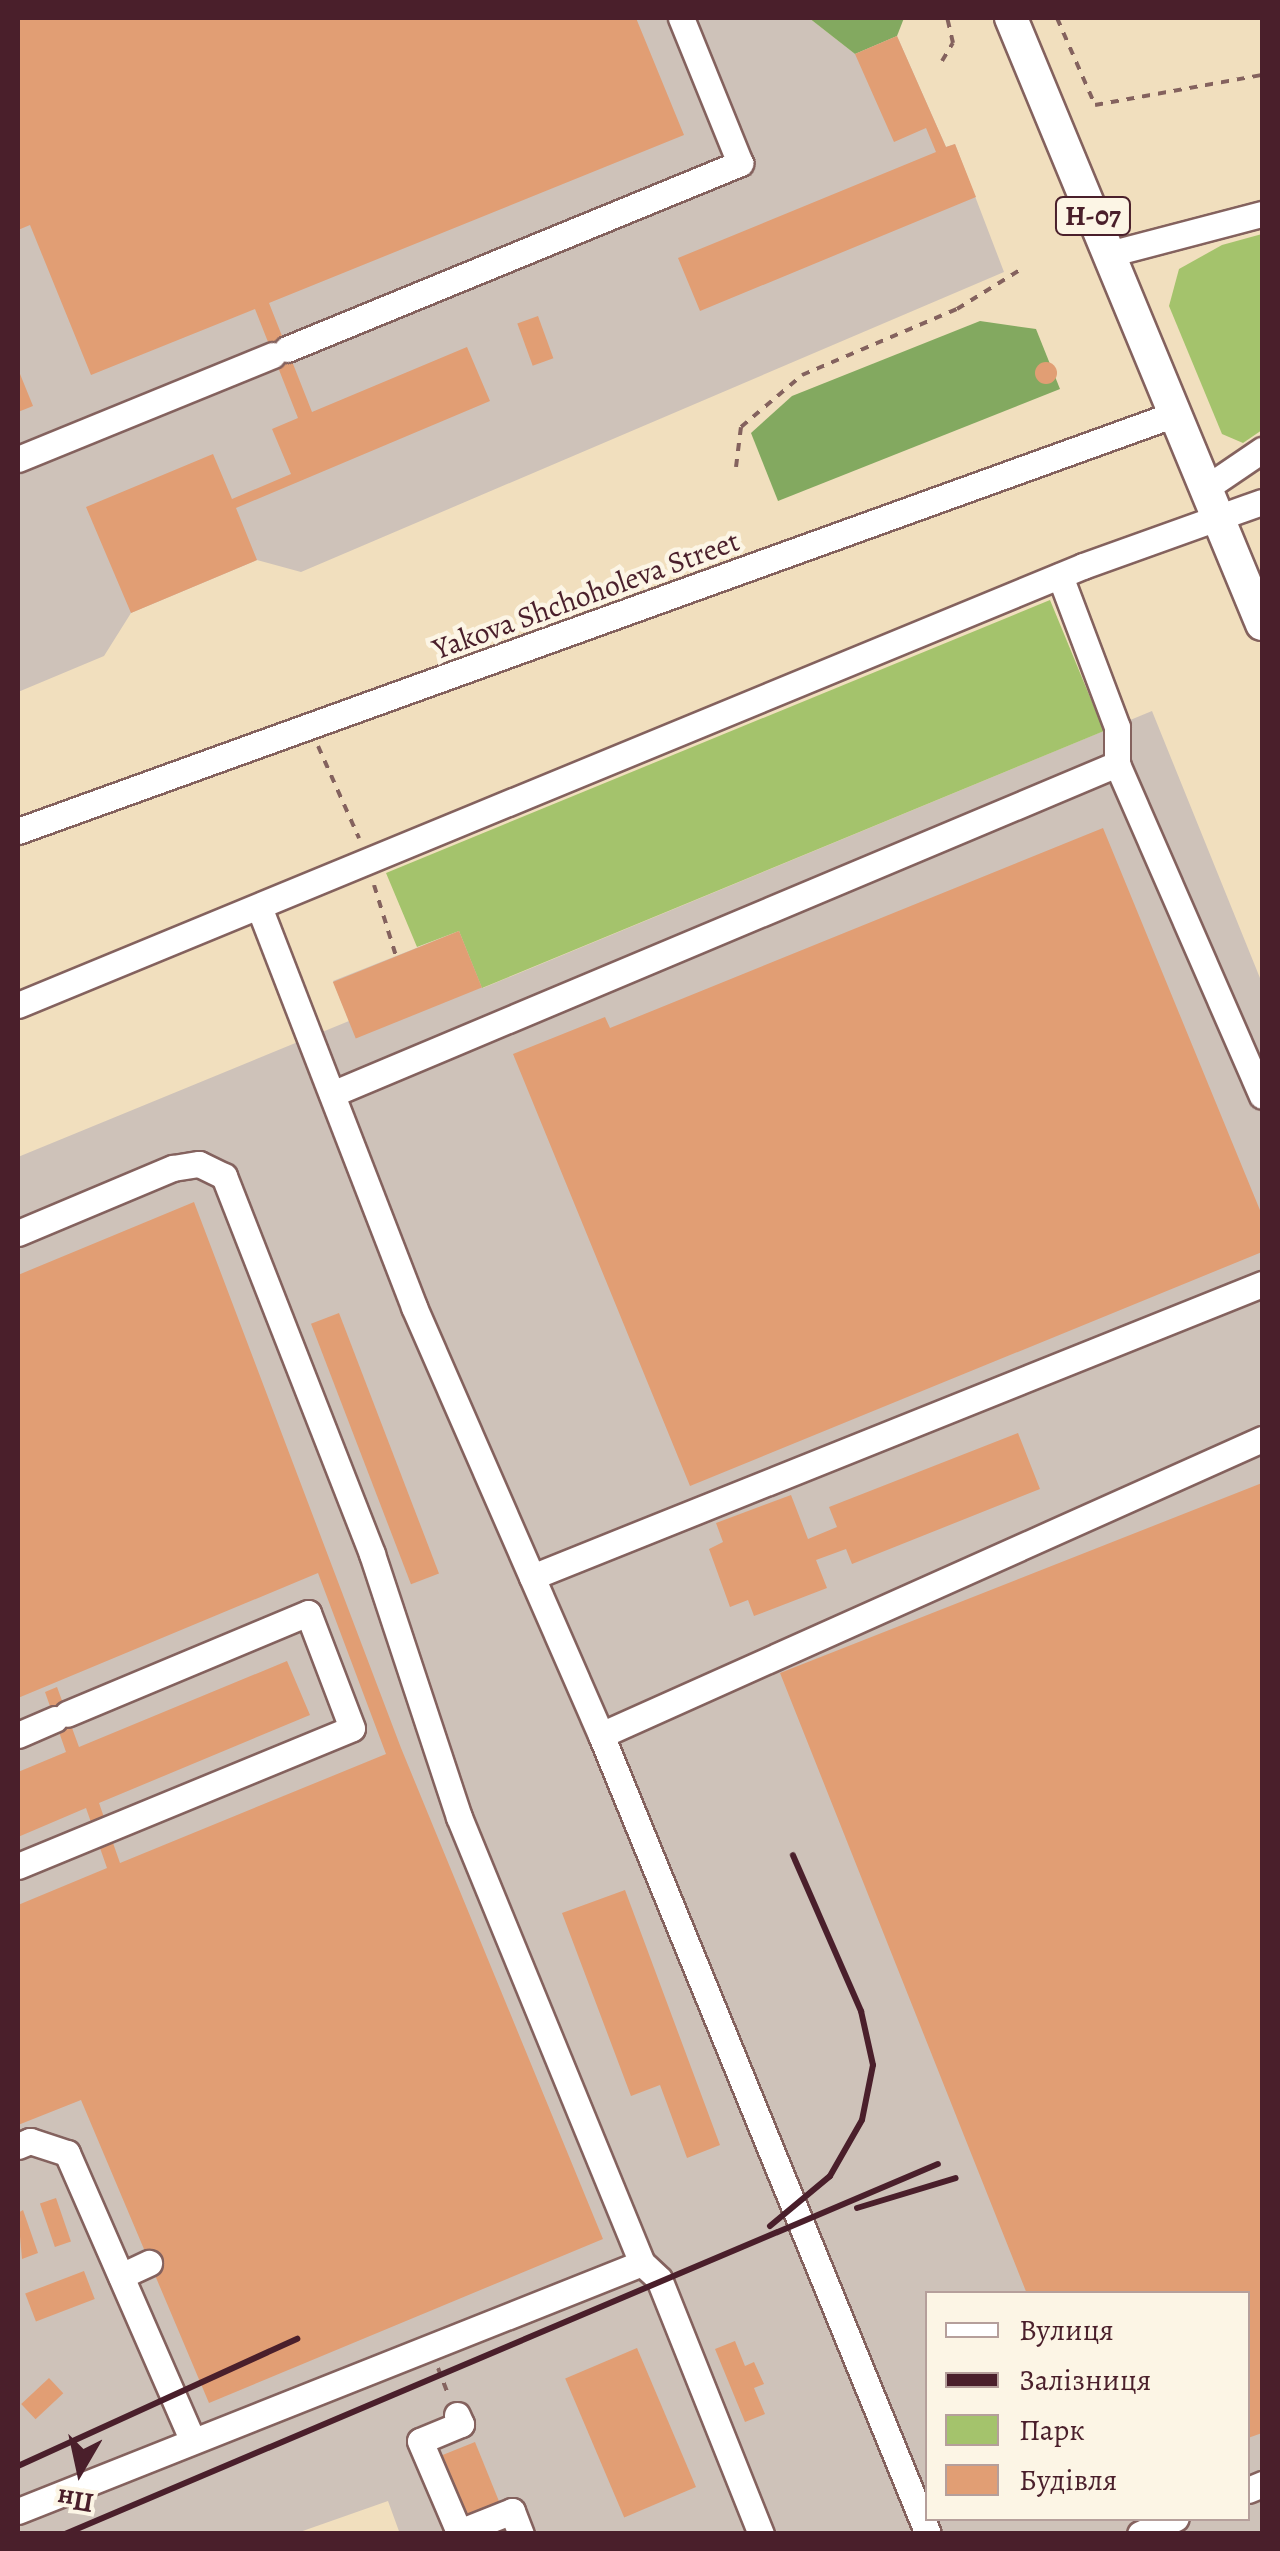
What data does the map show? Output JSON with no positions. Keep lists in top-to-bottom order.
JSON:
{
  "streets": {
    "main road": ["Н-07"],
    "street": ["Yakova Shchoholeva Street"]
  },
  "crossings": [
    ["Н-07", "Yakova Shchoholeva Street"]
  ],
  "legend": [
    "Вулиця",
    "Залізниця",
    "Парк",
    "Будівля"
  ],
  "north": "bottom"
}
